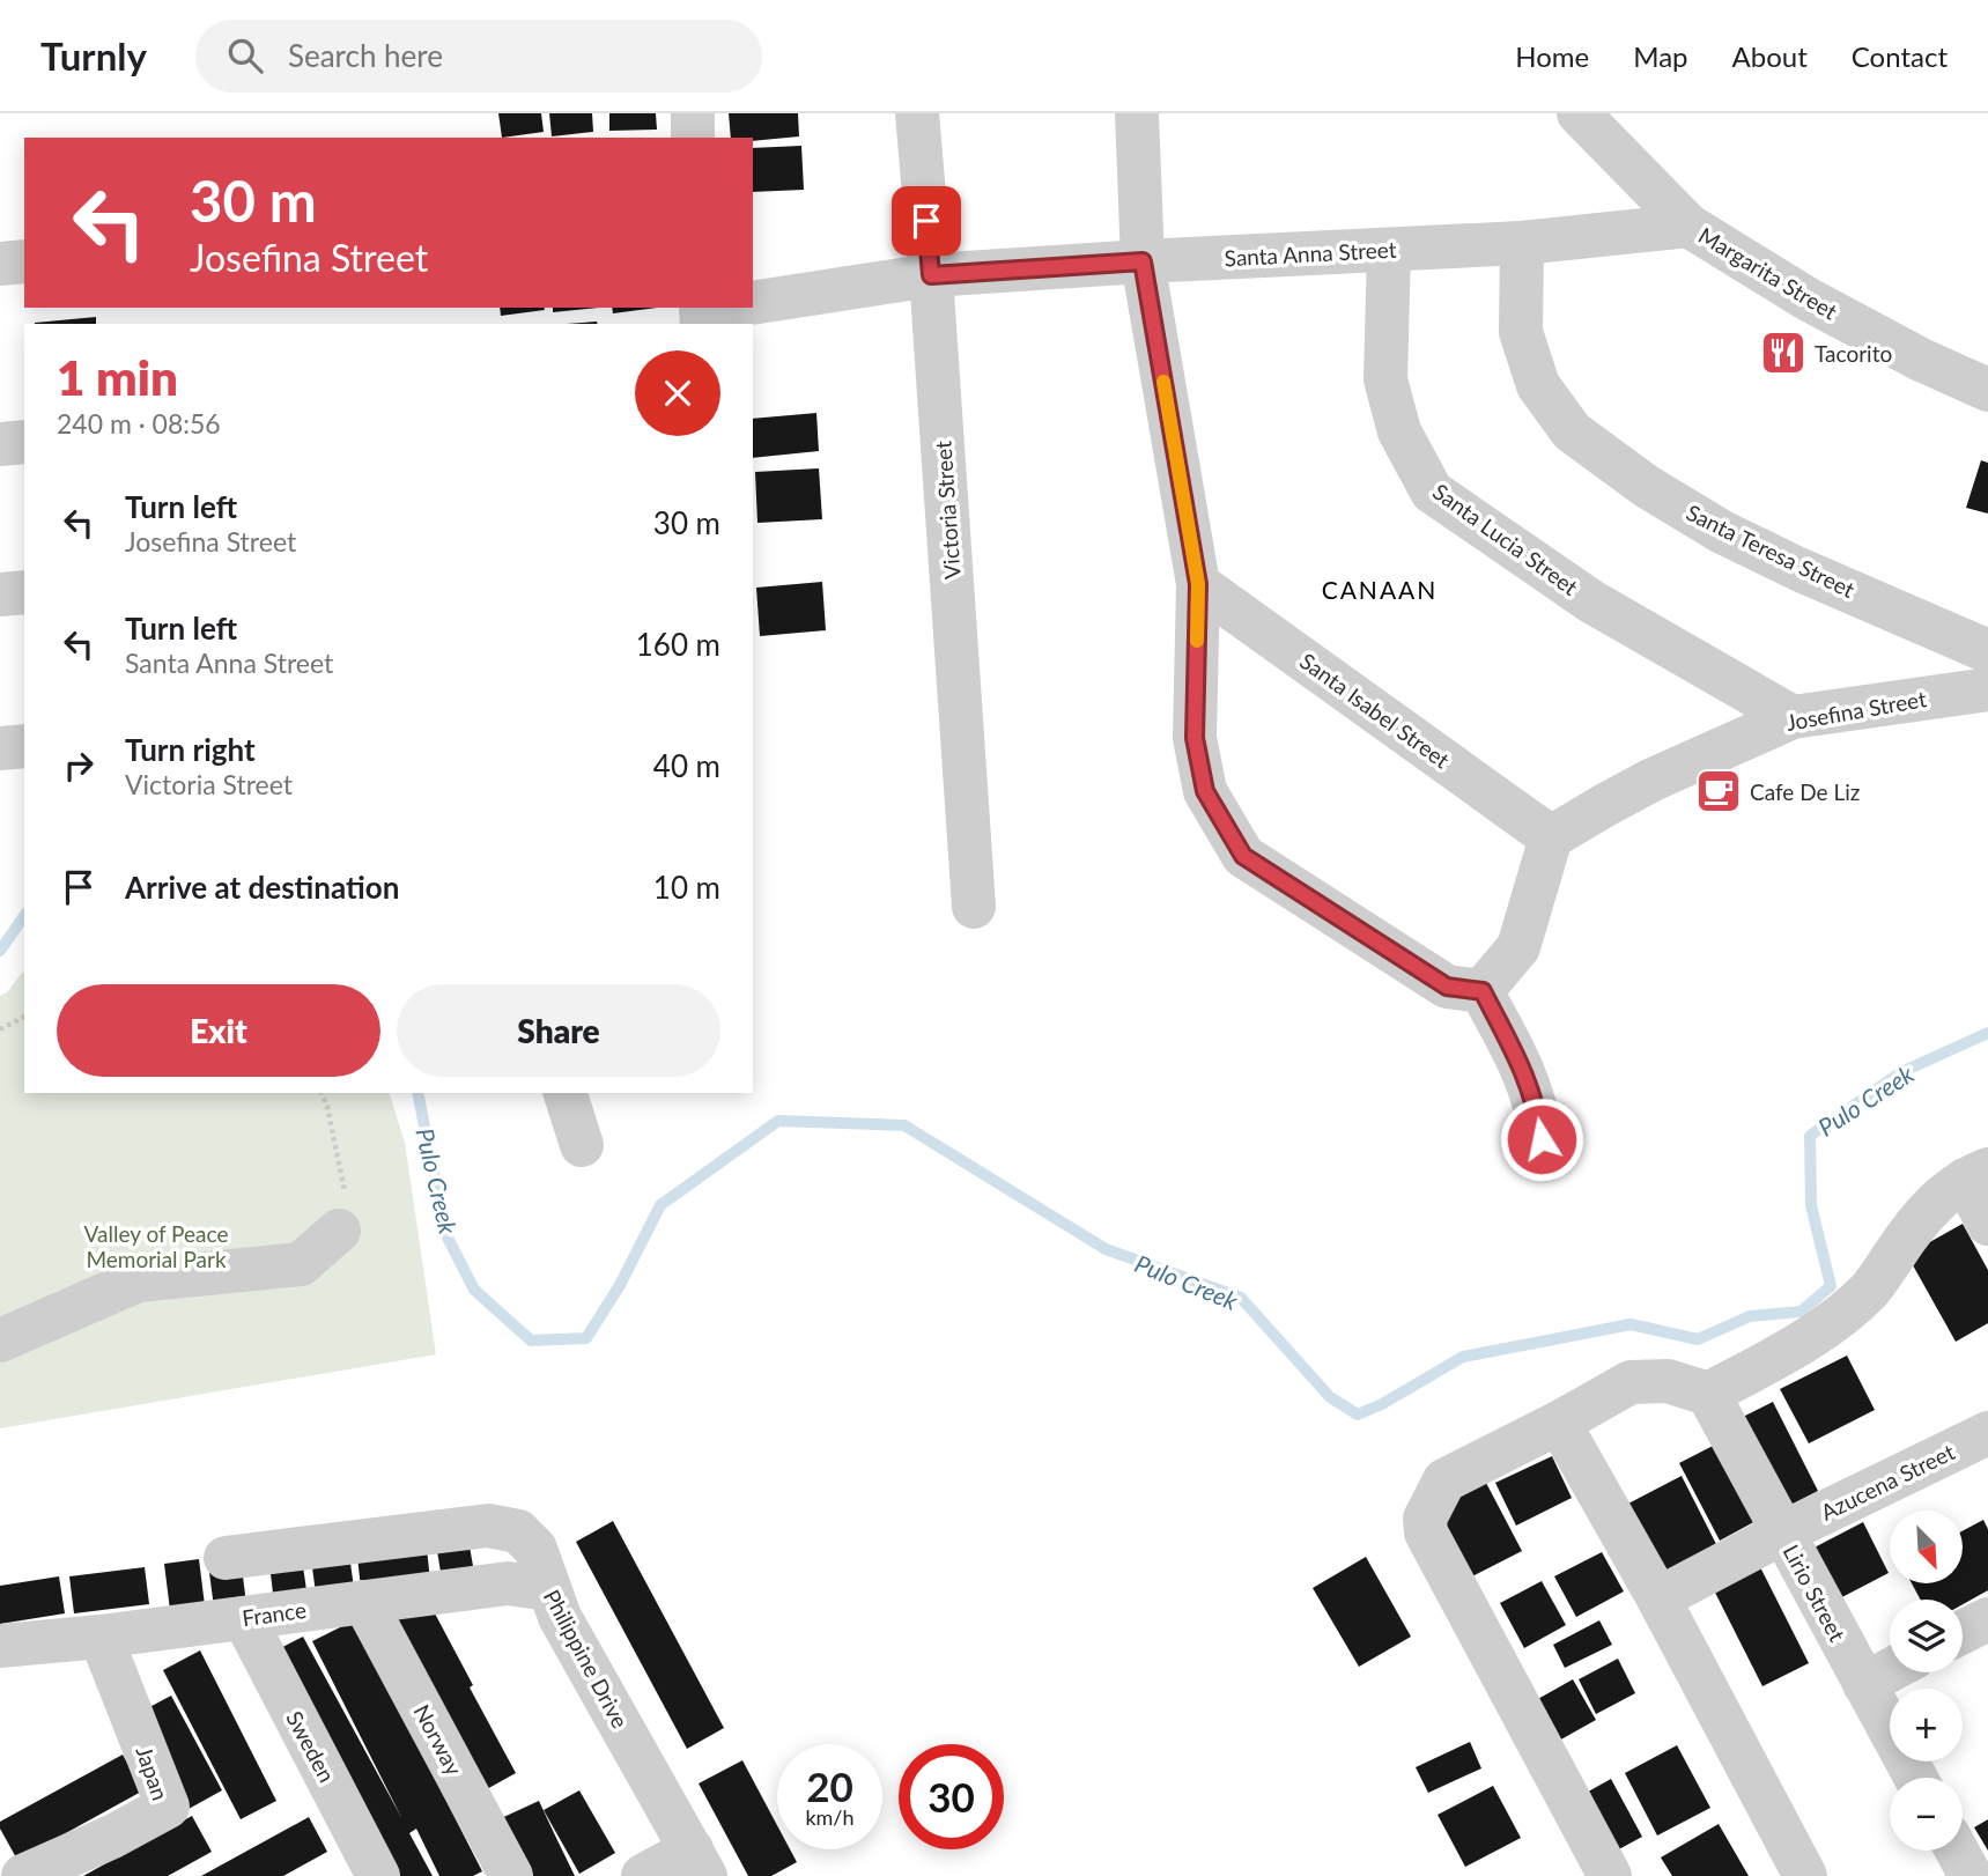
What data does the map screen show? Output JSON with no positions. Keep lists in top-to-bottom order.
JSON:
{
  "streets": {
    "street": [
      "Santa Anna Street",
      "Margarita Street",
      "Victoria Street",
      "Santa Lucia Street",
      "Santa Teresa Street",
      "Santa Isabel Street",
      "Josefina Street",
      "Azucena Street",
      "Lirio Street",
      "France",
      "Philippine Drive",
      "Norway",
      "Sweden",
      "Japan"
    ]
  },
  "crossings": [
    ["Santa Anna Street", "Margarita Street"],
    ["Santa Anna Street", "Victoria Street"],
    ["Santa Anna Street", "Santa Lucia Street"],
    ["Santa Anna Street", "Santa Teresa Street"],
    ["Santa Lucia Street", "Josefina Street"],
    ["Santa Isabel Street", "Josefina Street"],
    ["Azucena Street", "Lirio Street"],
    ["France", "Philippine Drive"],
    ["France", "Norway"],
    ["France", "Sweden"],
    ["France", "Japan"]
  ],
  "districts": ["CANAAN"],
  "water": ["Pulo Creek"],
  "parks": ["Valley of Peace Memorial Park"],
  "places": {
    "restaurant": ["Tacorito"],
    "cafe": ["Cafe De Liz"]
  },
  "north": "bottom right",
  "page": {
    "header": "Turnly",
    "search": "Search here",
    "nav": [
      "Home",
      "Map",
      "About",
      "Contact"
    ],
    "turn": ["30 m", "Josefina Street"],
    "heading": ["1 min", "240 m · 08:56"],
    "list": [
      {
        "name": "Turn left",
        "note": "Josefina Street",
        "value": "30 m"
      },
      {
        "name": "Turn left",
        "note": "Santa Anna Street",
        "value": "160 m"
      },
      {
        "name": "Turn right",
        "note": "Victoria Street",
        "value": "40 m"
      },
      {
        "name": "Arrive at destination",
        "value": "10 m"
      }
    ],
    "buttons": ["Exit", "Share"],
    "map_buttons": ["+", "−"],
    "speed": "20 km/h",
    "limit": "30"
  }
}
